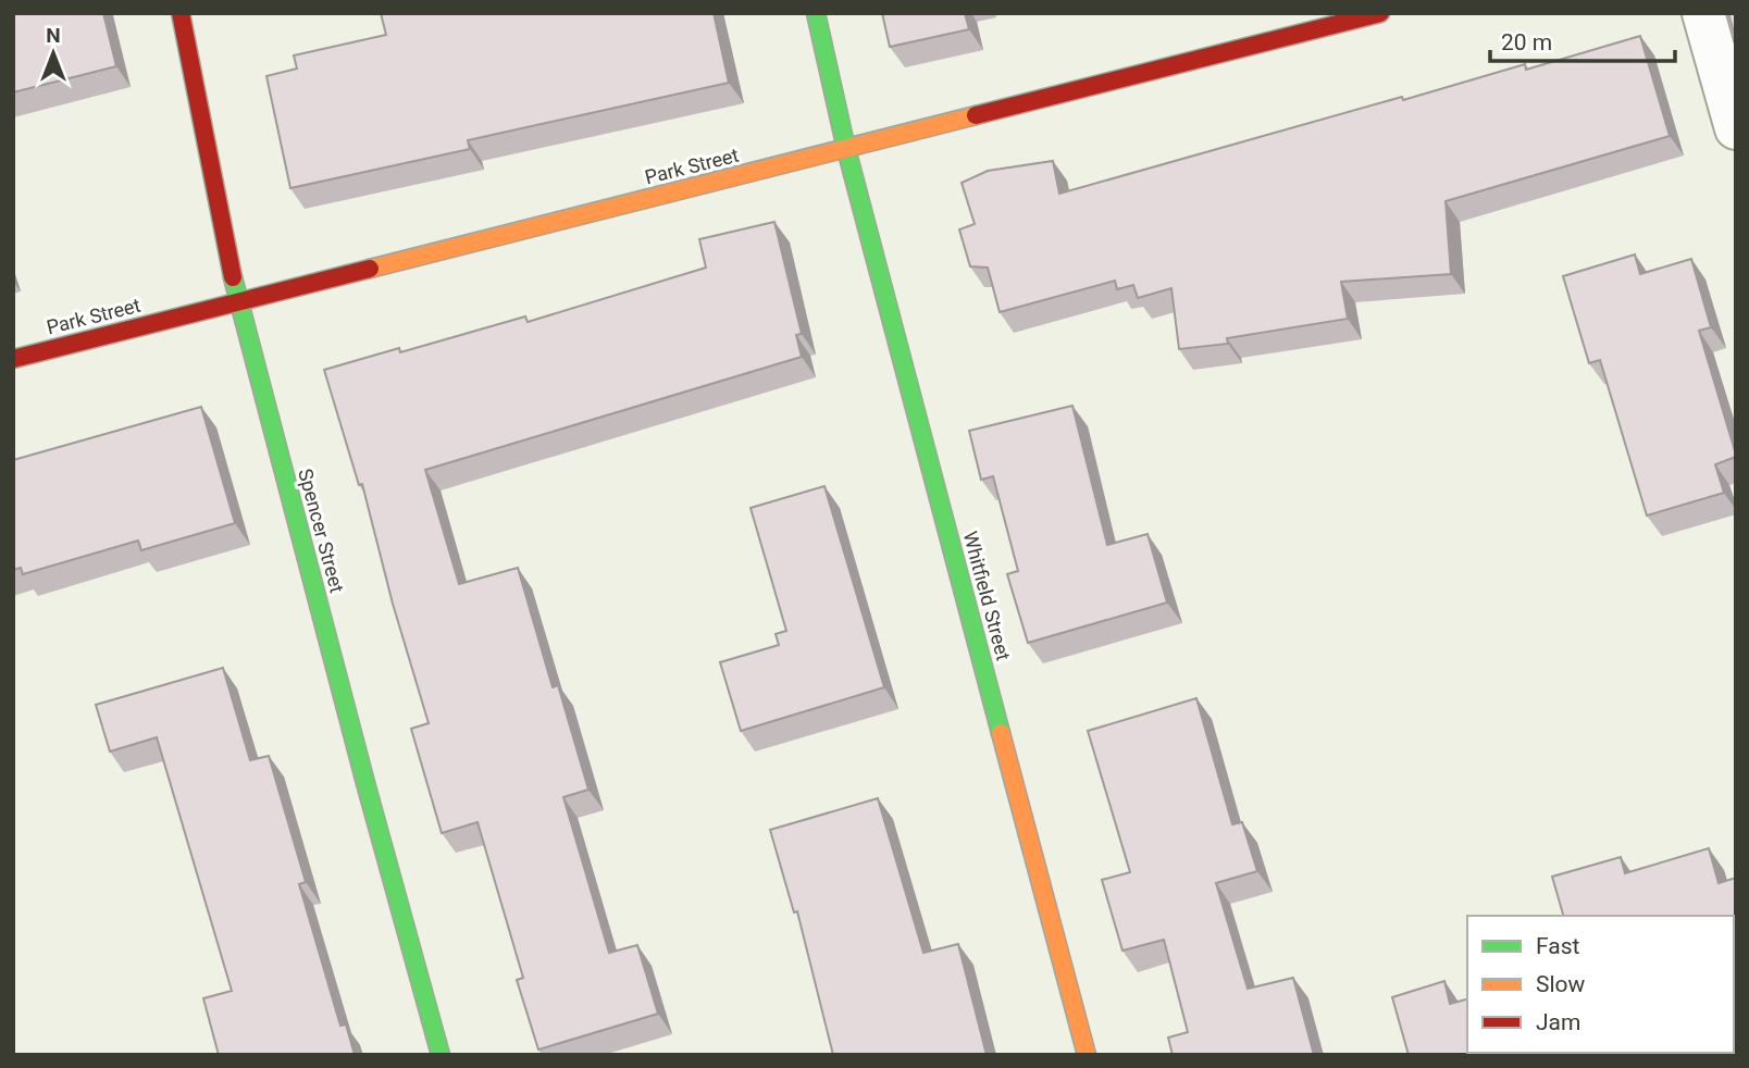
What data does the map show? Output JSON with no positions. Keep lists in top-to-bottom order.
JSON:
{
  "streets": {
    "street": ["Park Street", "Spencer Street", "Whitfield Street"]
  },
  "crossings": [
    ["Park Street", "Spencer Street"],
    ["Park Street", "Whitfield Street"]
  ],
  "legend": ["Fast", "Slow", "Jam"],
  "scale_bar": "20 m",
  "north": "top"
}
